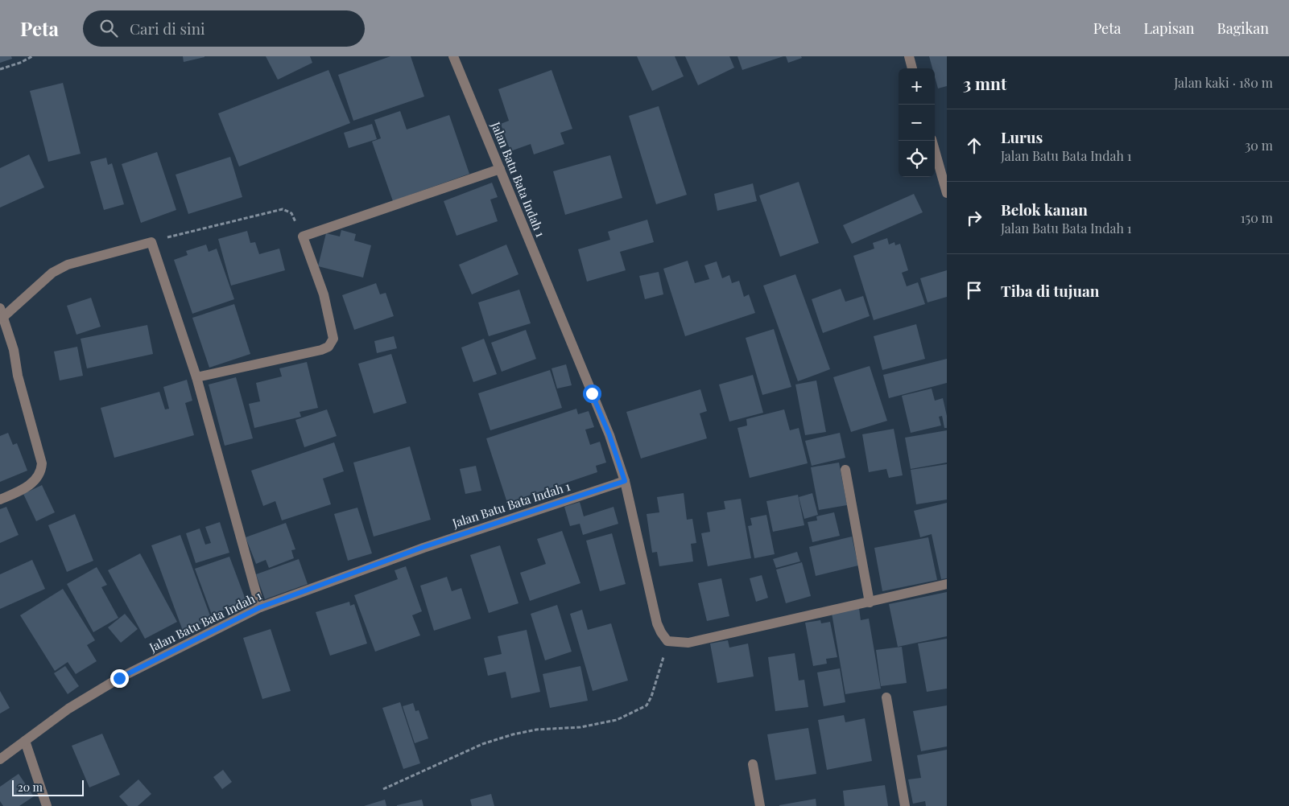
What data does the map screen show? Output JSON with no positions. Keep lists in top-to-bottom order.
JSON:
{
  "streets": {
    "street": ["Jalan Batu Bata Indah 1"]
  },
  "scale_bar": "20 m",
  "page": {
    "header": "Peta",
    "search": "Cari di sini",
    "nav": ["Peta", "Lapisan", "Bagikan"],
    "heading": ["3 mnt", "Jalan kaki · 180 m"],
    "map_buttons": ["+", "−"],
    "list": [
      ["Lurus", "Jalan Batu Bata Indah 1", "30 m"],
      ["Belok kanan", "Jalan Batu Bata Indah 1", "150 m"],
      "Tiba di tujuan"
    ],
    "scale": "20 m"
  }
}
